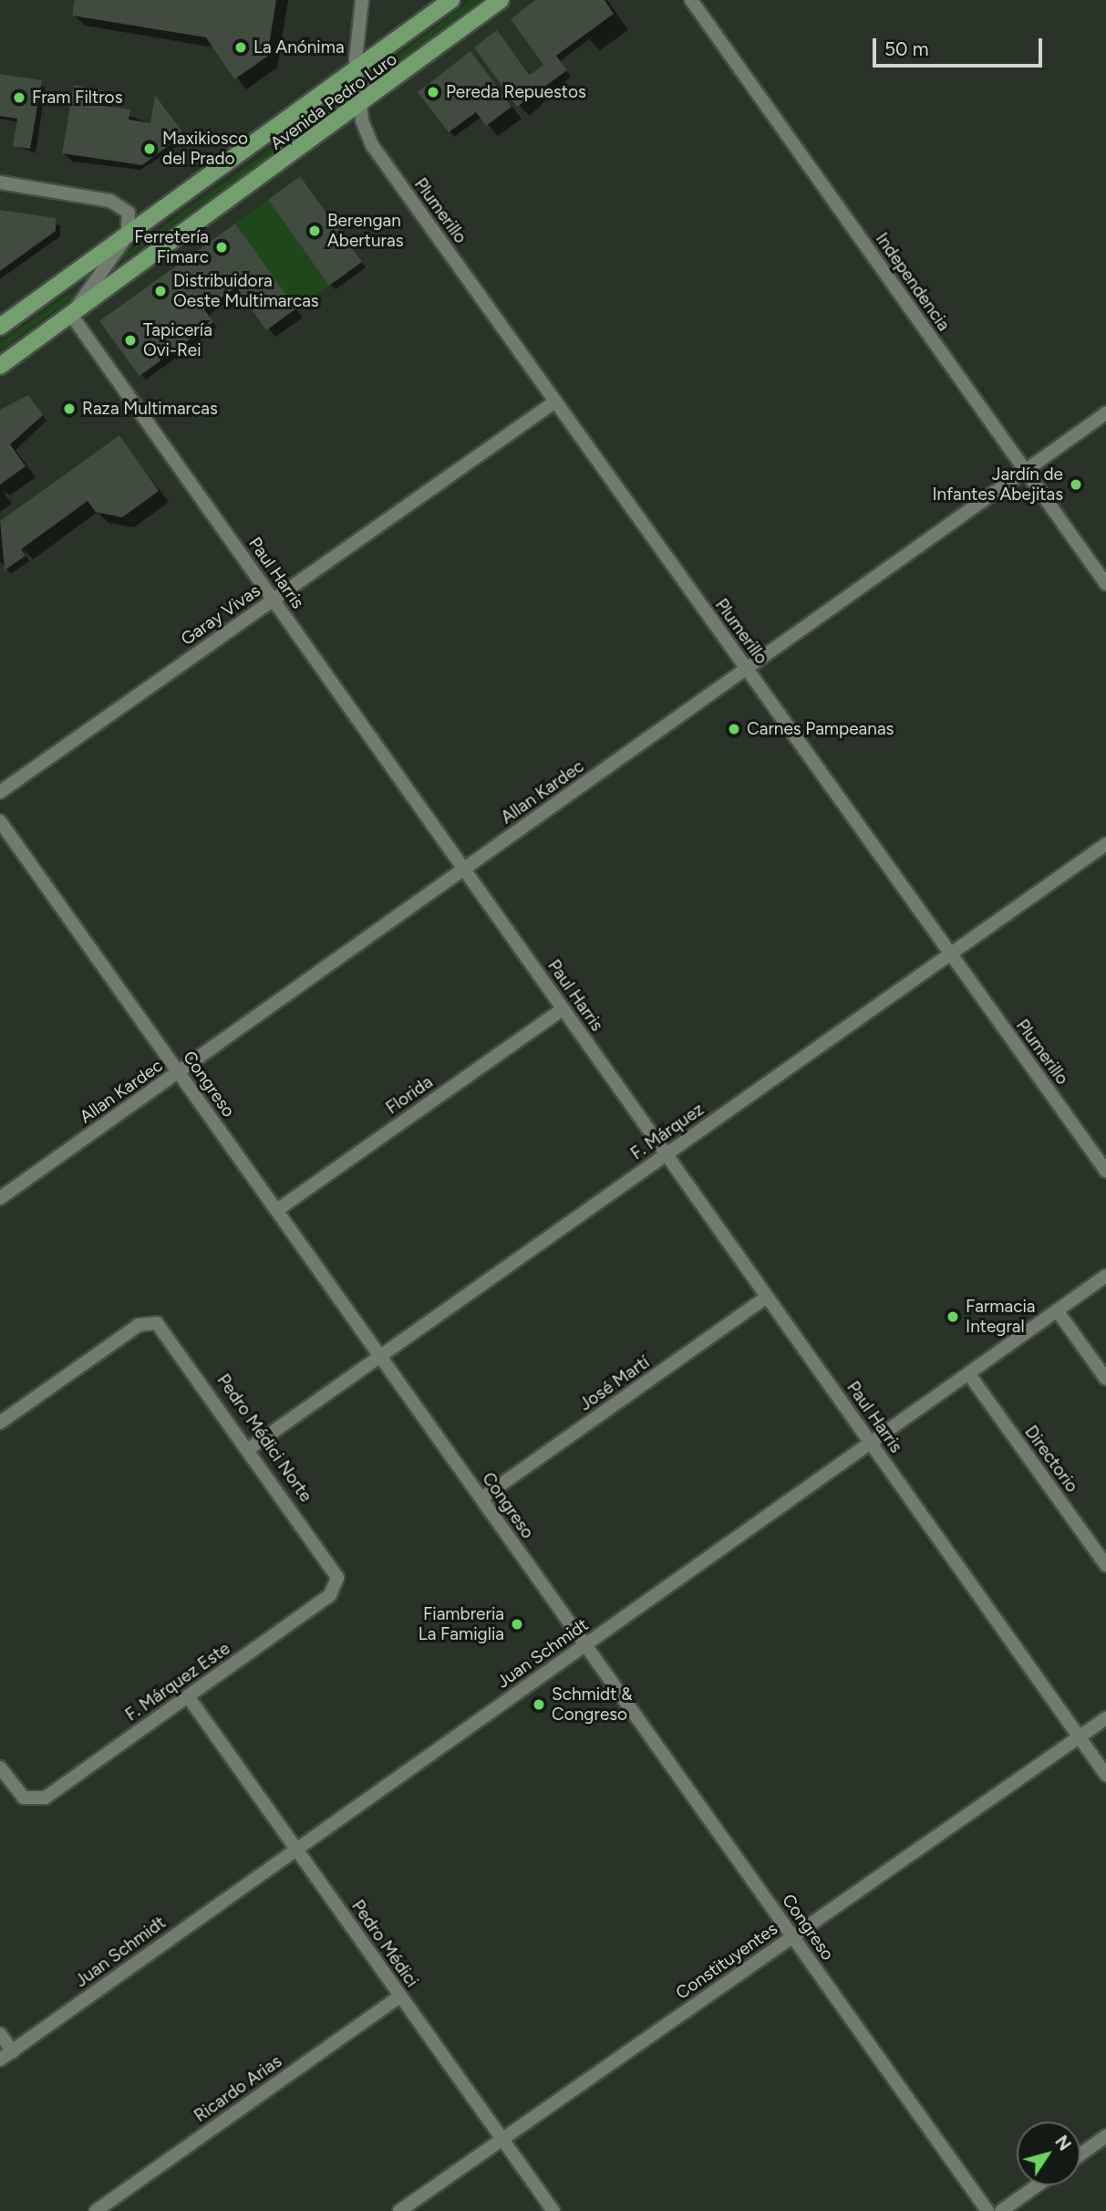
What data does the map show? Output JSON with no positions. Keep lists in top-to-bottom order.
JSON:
{
  "streets": {
    "main road": ["Avenida Pedro Luro"],
    "street": [
      "Plumerillo",
      "Independencia",
      "Paul Harris",
      "Garay Vivas",
      "Allan Kardec",
      "Congreso",
      "Florida",
      "F. Márquez",
      "José Martí",
      "Pedro Médici Norte",
      "Directorio",
      "Juan Schmidt",
      "F. Márquez Este",
      "Pedro Médici",
      "Constituyentes",
      "Ricardo Arias"
    ]
  },
  "crossings": [
    ["Avenida Pedro Luro", "Plumerillo"],
    ["Avenida Pedro Luro", "Paul Harris"],
    ["Plumerillo", "Garay Vivas"],
    ["Plumerillo", "Allan Kardec"],
    ["Plumerillo", "F. Márquez"],
    ["Independencia", "Allan Kardec"],
    ["Paul Harris", "Garay Vivas"],
    ["Paul Harris", "Allan Kardec"],
    ["Paul Harris", "Florida"],
    ["Paul Harris", "F. Márquez"],
    ["Paul Harris", "José Martí"],
    ["Paul Harris", "Juan Schmidt"],
    ["Paul Harris", "Constituyentes"],
    ["Allan Kardec", "Congreso"],
    ["Congreso", "Florida"],
    ["Congreso", "F. Márquez"],
    ["Congreso", "José Martí"],
    ["Congreso", "Juan Schmidt"],
    ["Congreso", "Constituyentes"],
    ["F. Márquez", "Pedro Médici Norte"],
    ["Pedro Médici Norte", "F. Márquez Este"],
    ["Directorio", "Juan Schmidt"],
    ["Juan Schmidt", "Pedro Médici"],
    ["F. Márquez Este", "Pedro Médici"],
    ["Pedro Médici", "Constituyentes"],
    ["Pedro Médici", "Ricardo Arias"]
  ],
  "places": [
    "La Anónima",
    "Pereda Repuestos",
    "Fram Filtros",
    "Maxikiosco del Prado",
    "Berengan Aberturas",
    "Ferretería Fimarc",
    "Distribuidora Oeste Multimarcas",
    "Tapicería Ovi-Rei",
    "Raza Multimarcas",
    "Jardín de Infantes Abejitas",
    "Carnes Pampeanas",
    "Farmacia Integral",
    "Fiambreria La Famiglia",
    "Schmidt & Congreso"
  ],
  "scale_bar": "50 m",
  "north": "top right"
}
